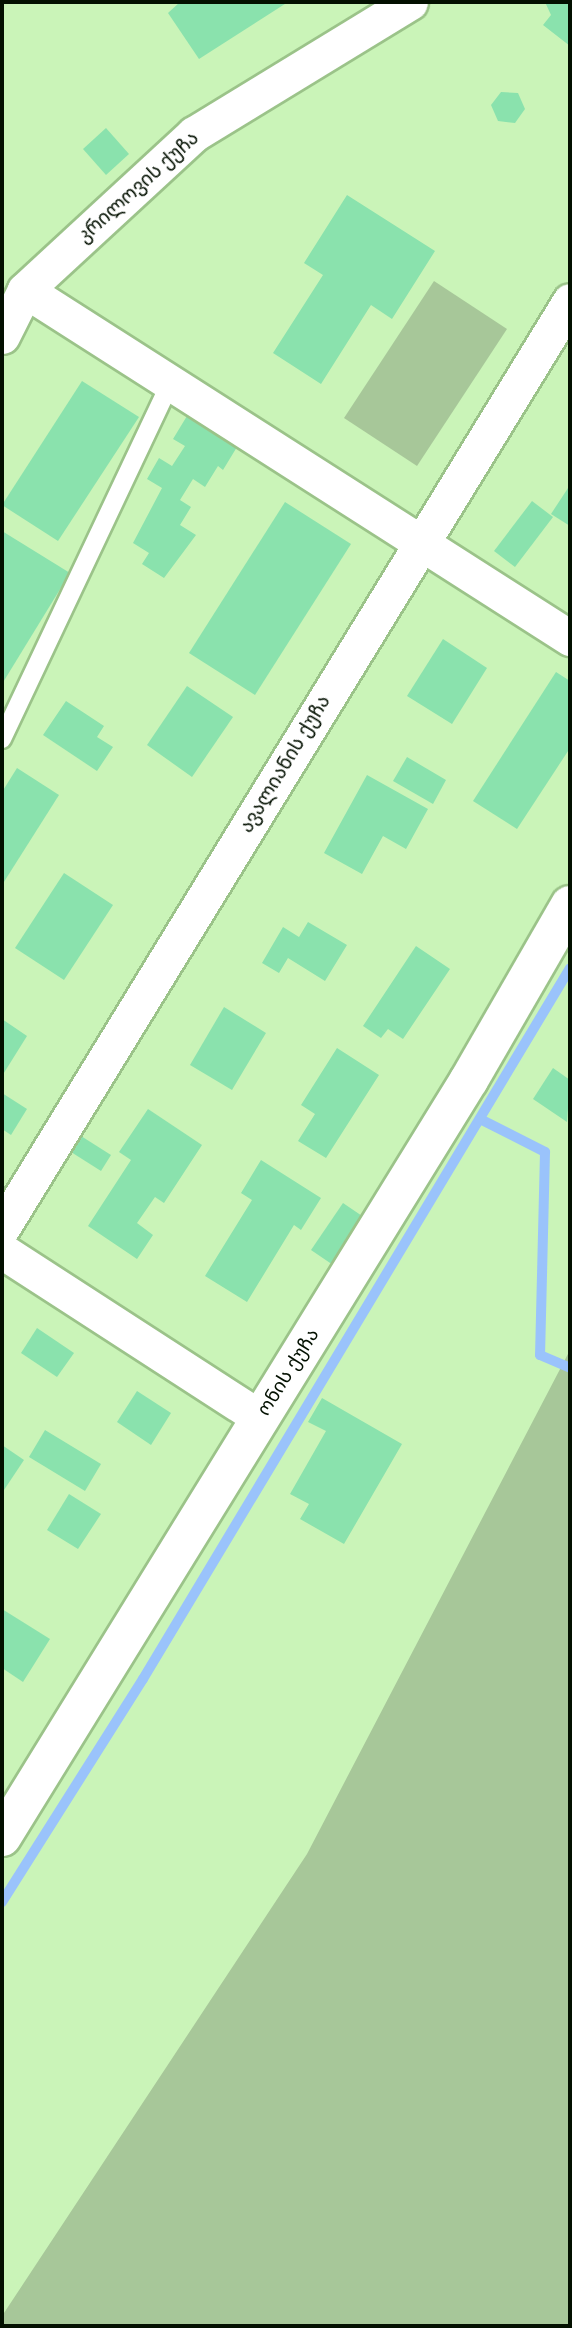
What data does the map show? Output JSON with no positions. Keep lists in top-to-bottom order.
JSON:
{
  "streets": {
    "main road": ["ონის ქუჩა"],
    "street": ["კრილოვის ქუჩა", "ავალიანის ქუჩა"]
  }
}
